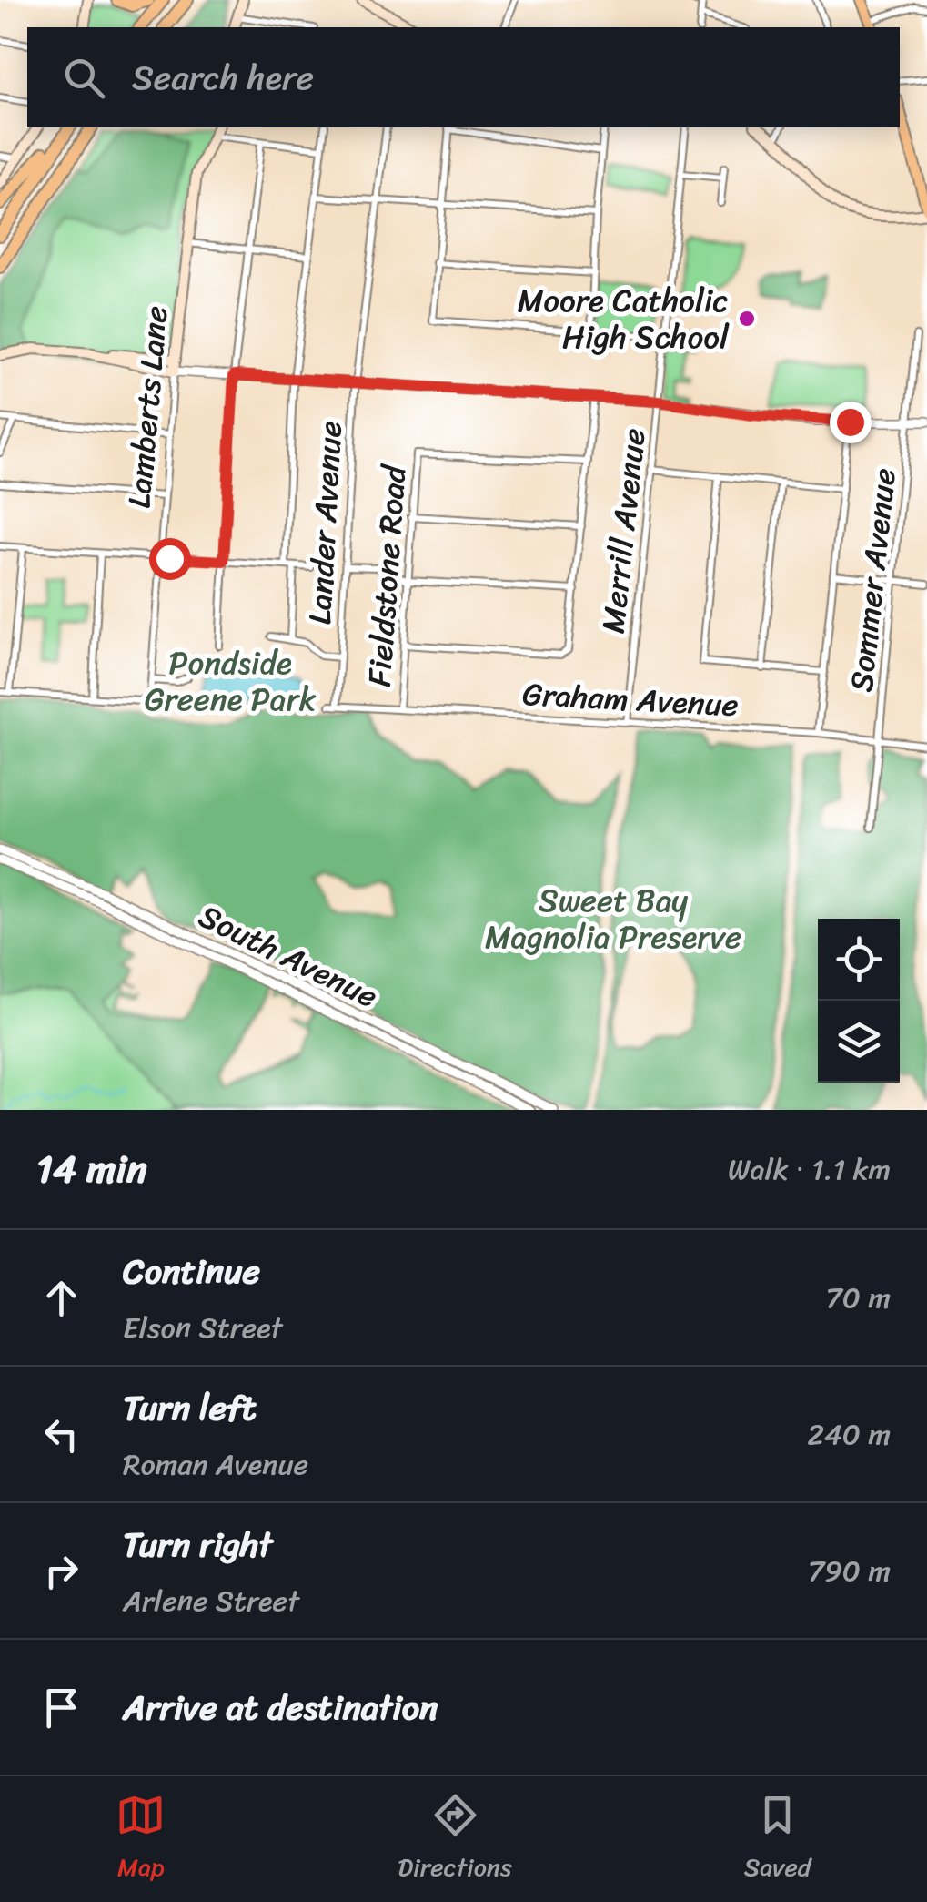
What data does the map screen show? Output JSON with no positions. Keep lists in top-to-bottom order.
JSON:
{
  "streets": {
    "main road": ["Lamberts Lane"],
    "street": [
      "Lander Avenue",
      "Merrill Avenue",
      "Fieldstone Road",
      "Sommer Avenue",
      "Graham Avenue",
      "South Avenue"
    ]
  },
  "crossings": [
    ["Lander Avenue", "Graham Avenue"],
    ["Merrill Avenue", "Graham Avenue"],
    ["Fieldstone Road", "Graham Avenue"],
    ["Sommer Avenue", "Graham Avenue"]
  ],
  "parks": ["Pondside Greene Park", "Sweet Bay Magnolia Preserve"],
  "places": ["Moore Catholic High School"],
  "page": {
    "search": "Search here",
    "heading": ["14 min", "Walk · 1.1 km"],
    "list": [
      ["Continue", "Elson Street", "70 m"],
      ["Turn left", "Roman Avenue", "240 m"],
      ["Turn right", "Arlene Street", "790 m"],
      "Arrive at destination"
    ],
    "nav": ["Map", "Directions", "Saved"]
  }
}
